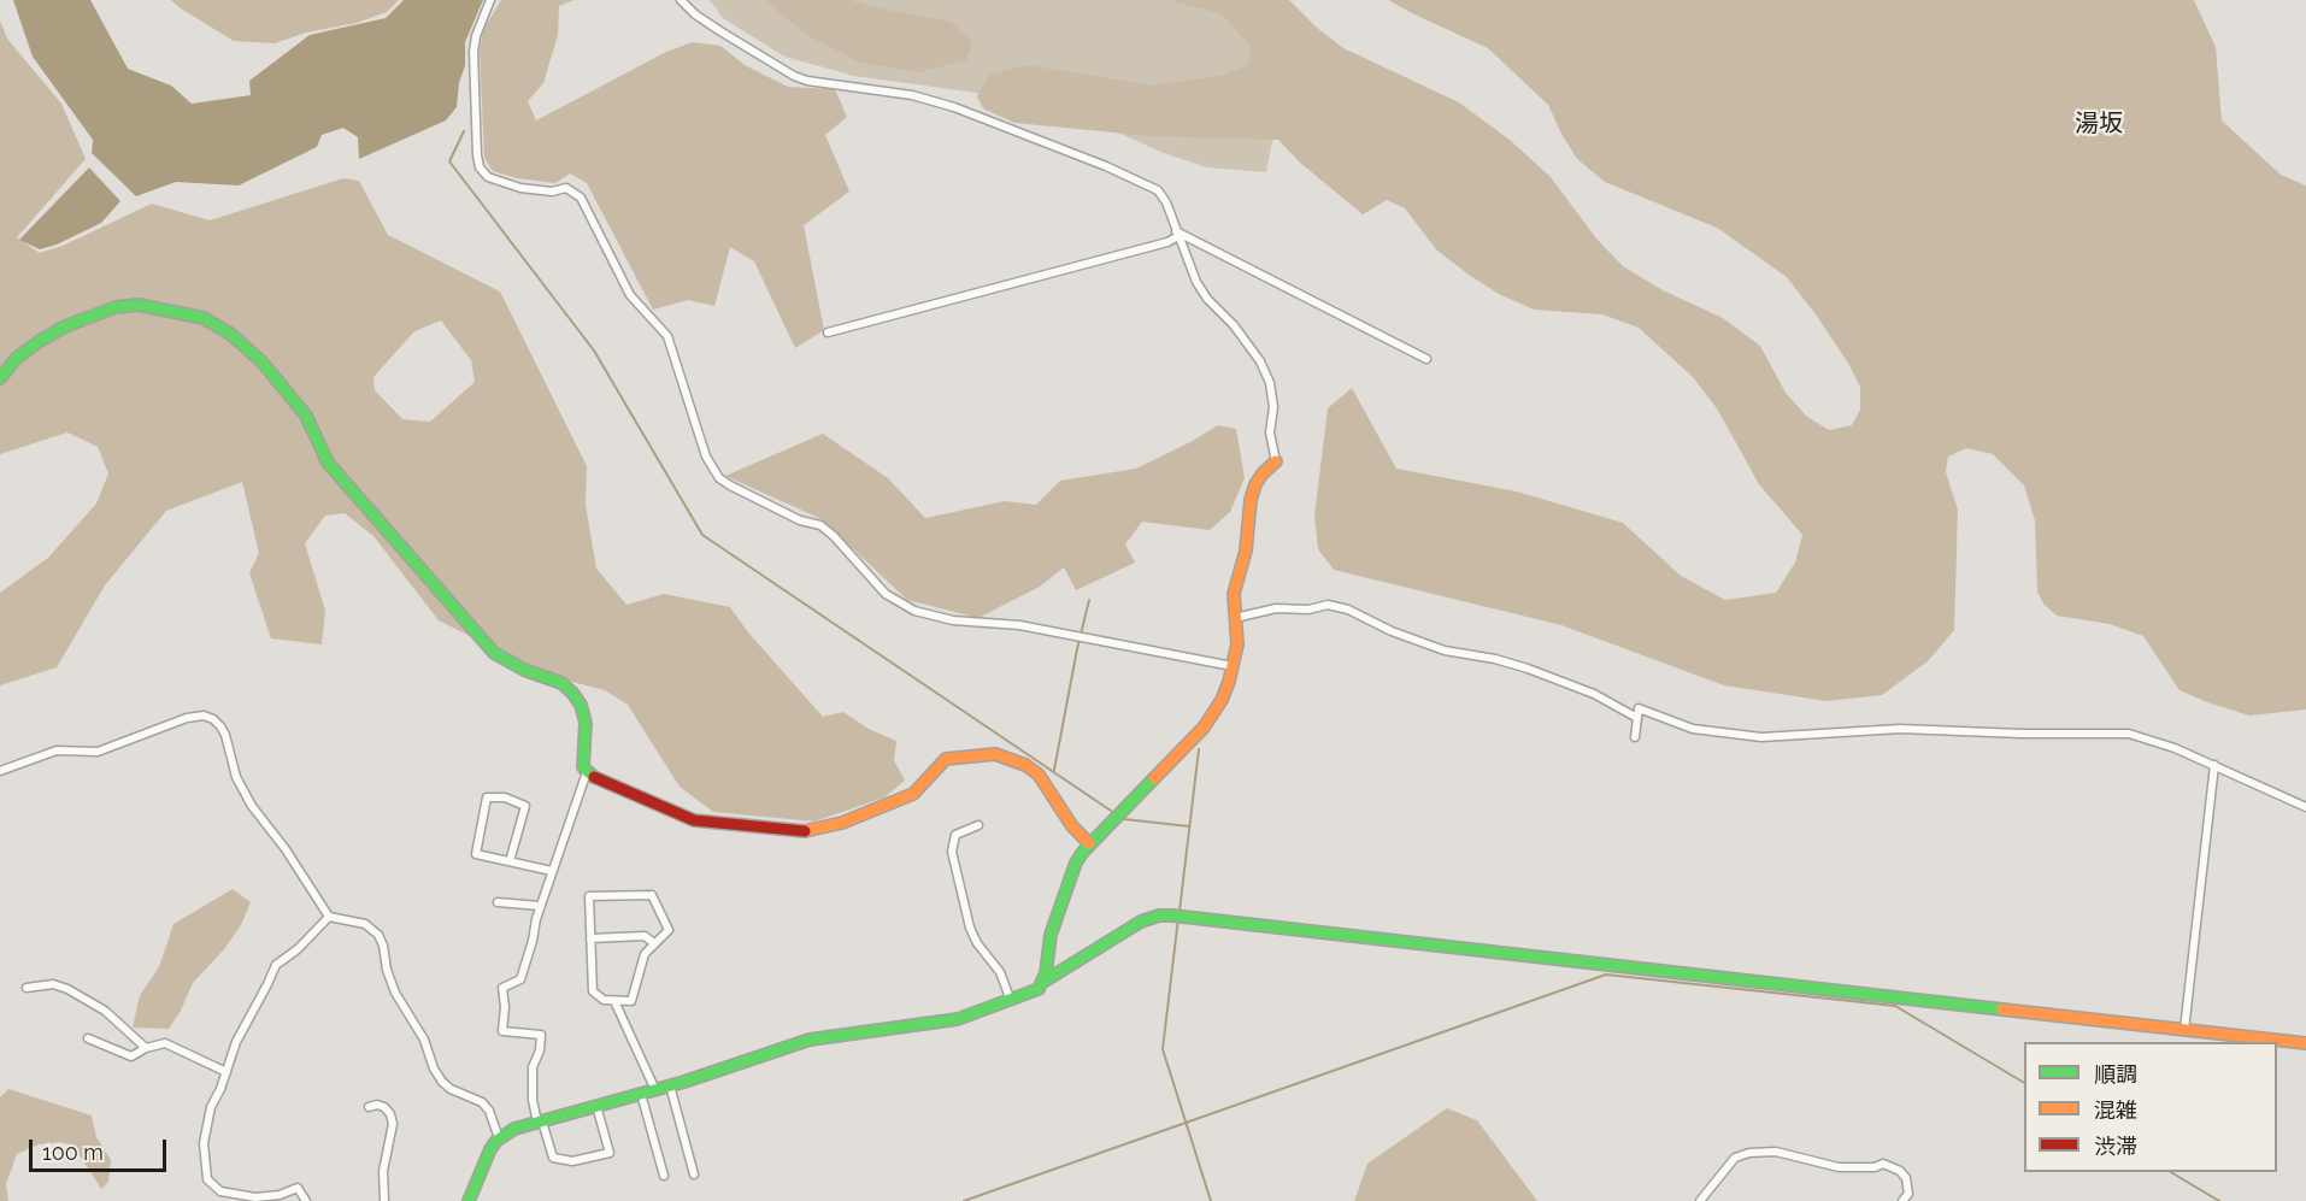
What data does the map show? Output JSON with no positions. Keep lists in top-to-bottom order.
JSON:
{
  "districts": ["湯坂"],
  "legend": ["順調", "混雑", "渋滞"],
  "scale_bar": "100 m"
}
